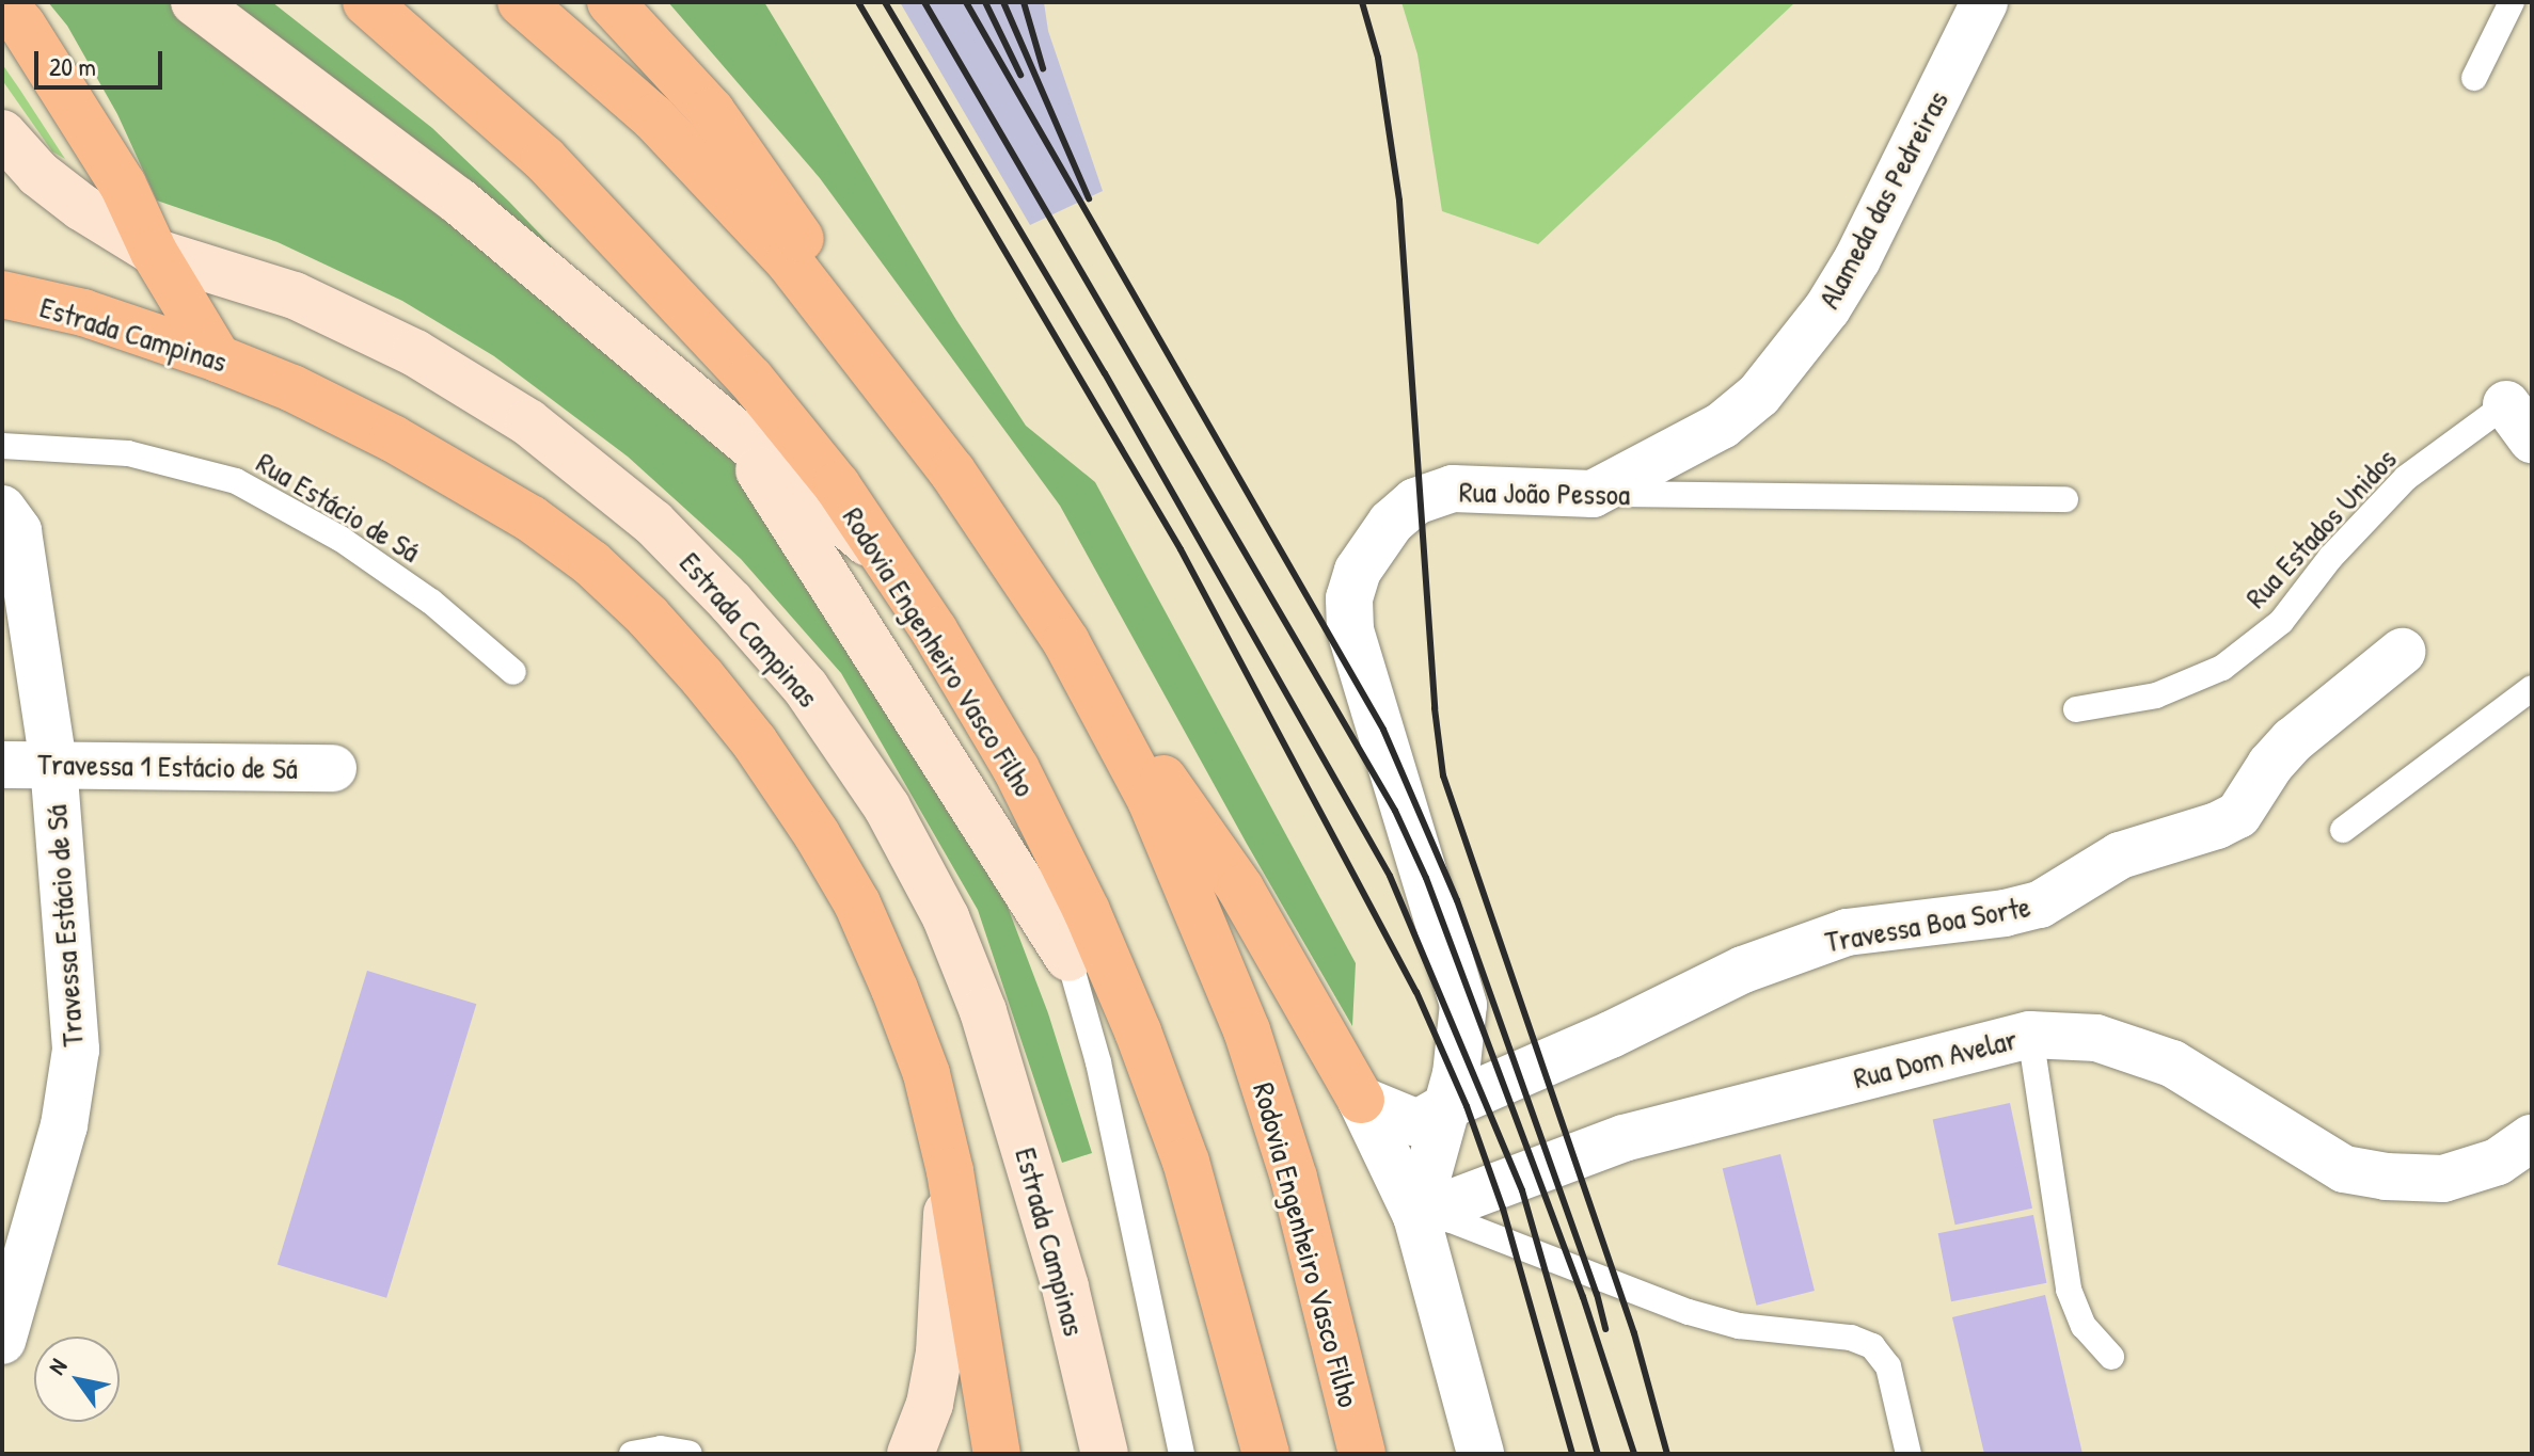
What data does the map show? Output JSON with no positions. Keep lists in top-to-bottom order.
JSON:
{
  "streets": {
    "main road": ["Estrada Campinas", "Rodovia Engenheiro Vasco Filho"],
    "street": [
      "Alameda das Pedreiras",
      "Rua João Pessoa",
      "Travessa 1 Estácio de Sá",
      "Travessa Boa Sorte",
      "Travessa Estácio de Sá",
      "Rua Dom Avelar"
    ],
    "lane": ["Rua Estácio de Sá", "Rua Estados Unidos"]
  },
  "crossings": [
    ["Alameda das Pedreiras", "Rua João Pessoa"],
    ["Rua João Pessoa", "Travessa Boa Sorte"],
    ["Rua João Pessoa", "Rua Dom Avelar"],
    ["Travessa 1 Estácio de Sá", "Travessa Estácio de Sá"]
  ],
  "scale_bar": "20 m",
  "north": "top left"
}
